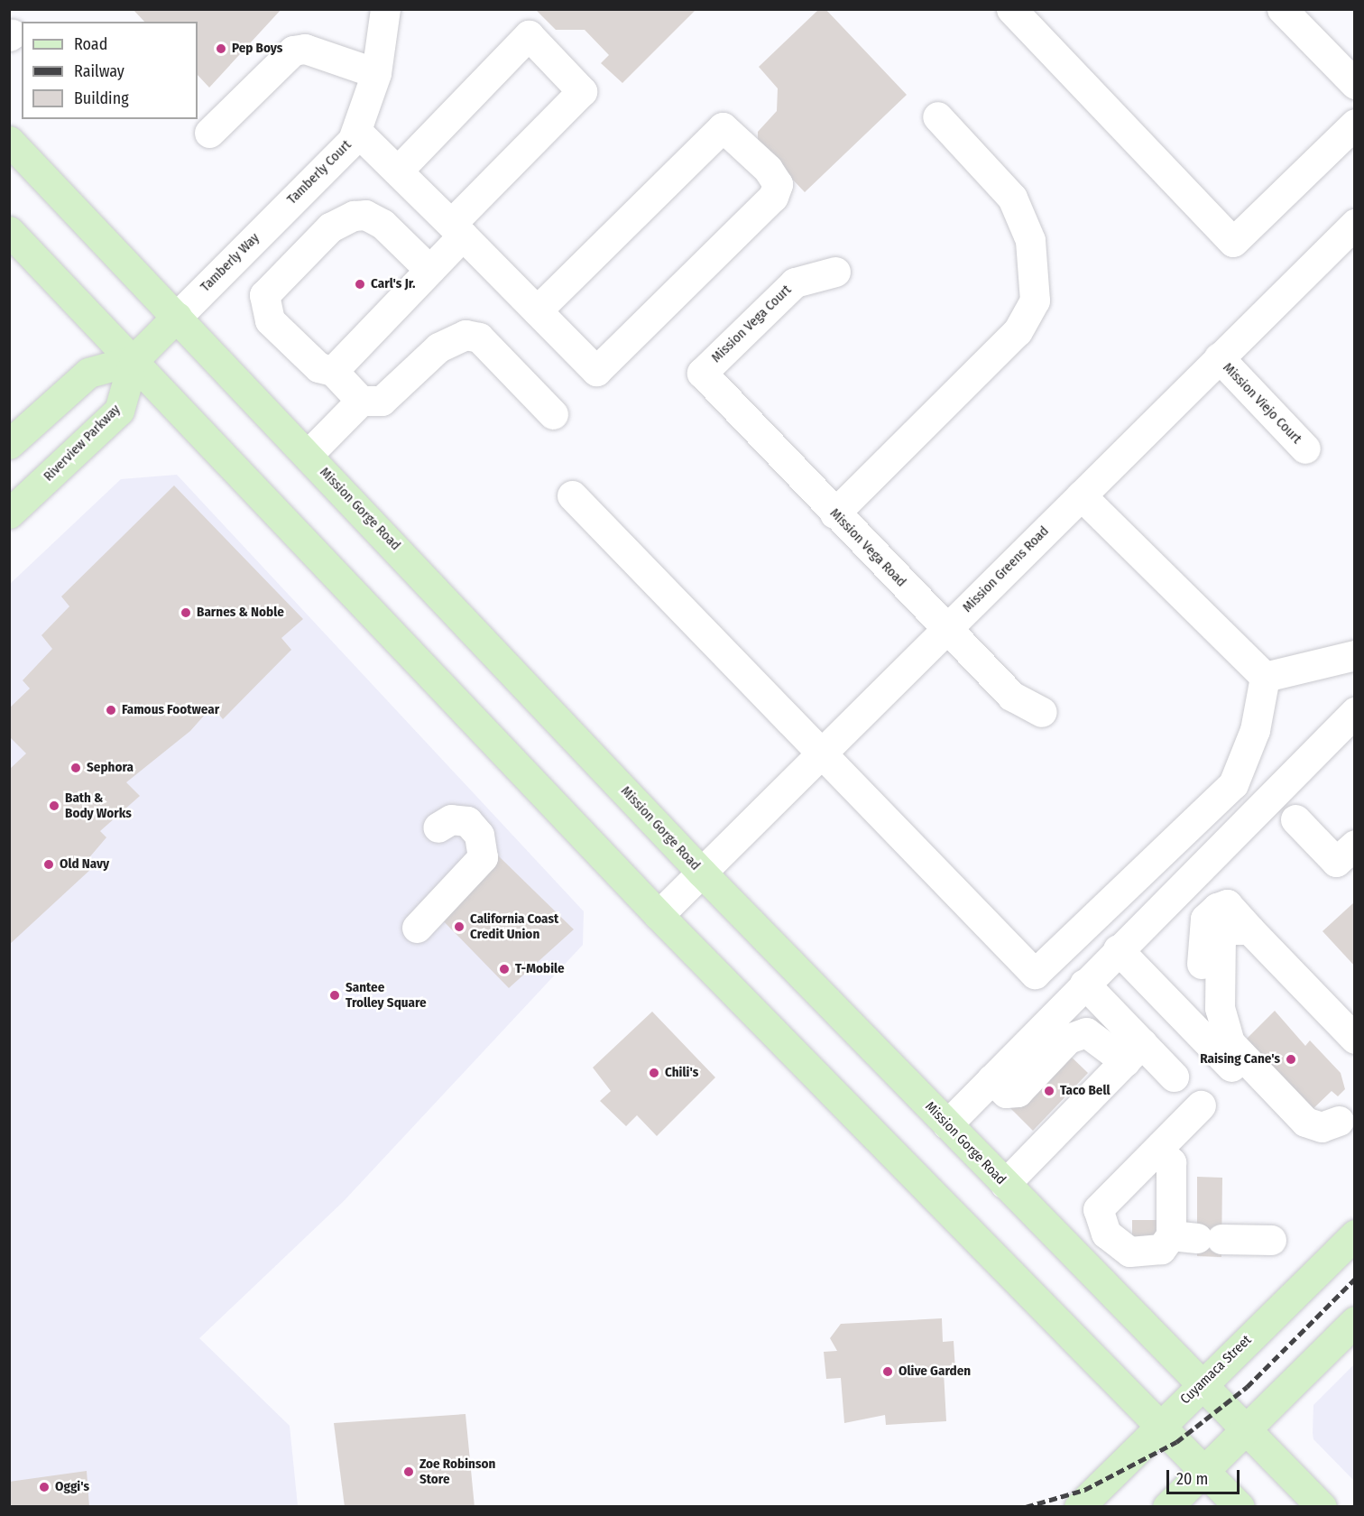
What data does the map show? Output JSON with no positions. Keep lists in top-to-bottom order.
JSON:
{
  "streets": {
    "main road": ["Riverview Parkway", "Mission Gorge Road", "Cuyamaca Street"],
    "street": [
      "Tamberly Court",
      "Tamberly Way",
      "Mission Vega Court",
      "Mission Viejo Court",
      "Mission Vega Road",
      "Mission Greens Road"
    ]
  },
  "crossings": [
    ["Tamberly Court", "Tamberly Way"],
    ["Tamberly Way", "Riverview Parkway"],
    ["Tamberly Way", "Mission Gorge Road"],
    ["Mission Vega Court", "Mission Vega Road"],
    ["Mission Viejo Court", "Mission Greens Road"],
    ["Riverview Parkway", "Mission Gorge Road"],
    ["Mission Gorge Road", "Mission Greens Road"],
    ["Mission Gorge Road", "Cuyamaca Street"],
    ["Mission Vega Road", "Mission Greens Road"]
  ],
  "places": [
    "Pep Boys",
    "Carl's Jr.",
    "Barnes & Noble",
    "Famous Footwear",
    "Sephora",
    "Bath & Body Works",
    "Old Navy",
    "California Coast Credit Union",
    "T-Mobile",
    "Santee Trolley Square",
    "Raising Cane's",
    "Chili's",
    "Taco Bell",
    "Olive Garden",
    "Zoe Robinson Store",
    "Oggi's"
  ],
  "legend": ["Road", "Railway", "Building"],
  "scale_bar": "20 m"
}
